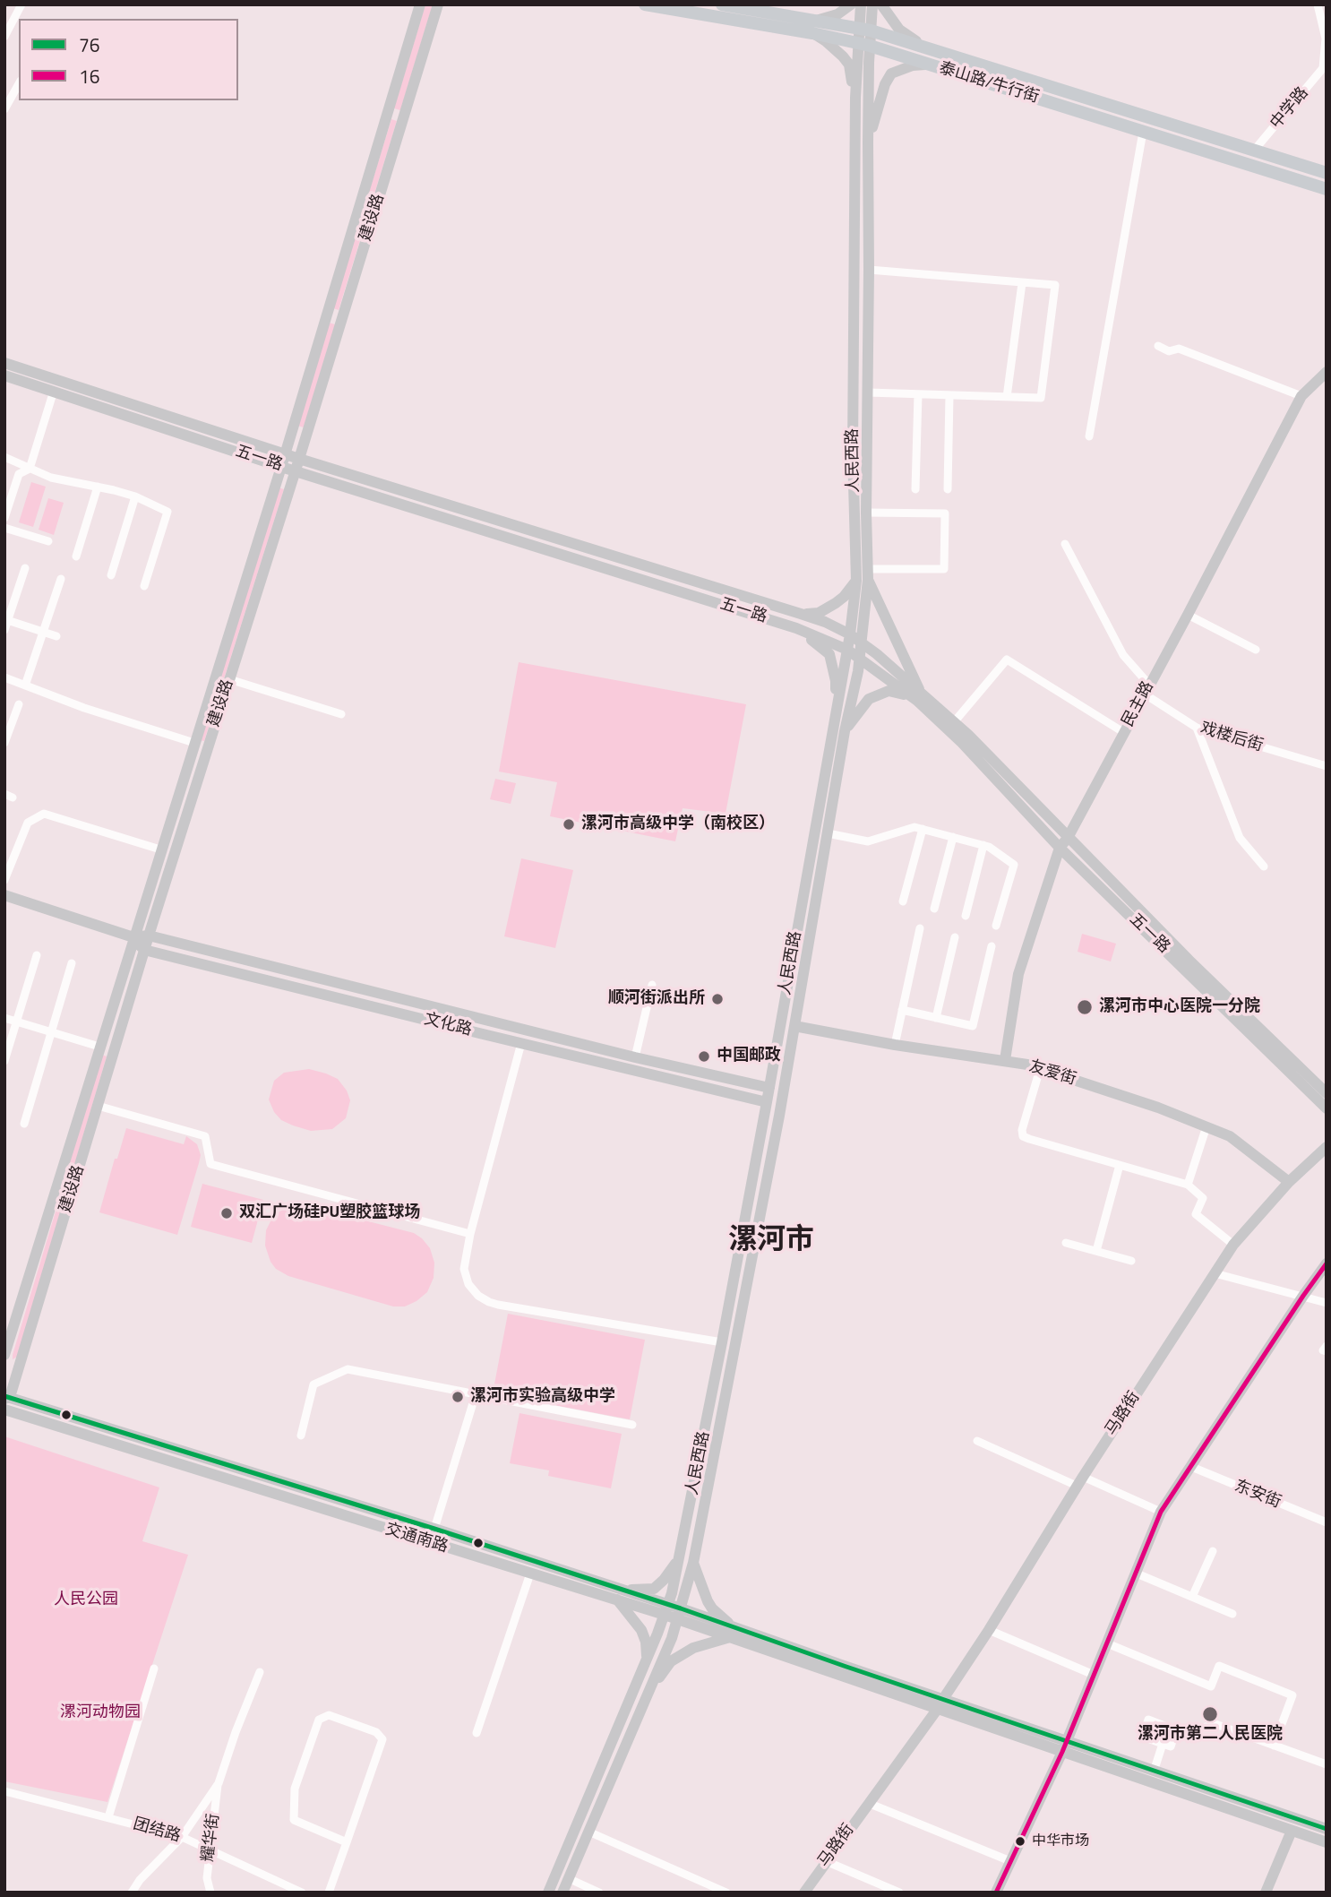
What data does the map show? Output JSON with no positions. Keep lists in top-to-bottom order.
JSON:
{
  "streets": {
    "main road": ["泰山路/牛行街"],
    "street": [
      "中学路",
      "建设路",
      "五一路",
      "人民西路",
      "民主路",
      "戏楼后街",
      "文化路",
      "友爱街",
      "马路街",
      "东安街",
      "交通南路",
      "团结路",
      "耀华街"
    ]
  },
  "crossings": [
    ["泰山路/牛行街", "中学路"],
    ["泰山路/牛行街", "人民西路"],
    ["建设路", "五一路"],
    ["建设路", "文化路"],
    ["建设路", "交通南路"],
    ["五一路", "人民西路"],
    ["五一路", "民主路"],
    ["人民西路", "文化路"],
    ["人民西路", "友爱街"],
    ["人民西路", "交通南路"],
    ["民主路", "戏楼后街"],
    ["民主路", "友爱街"],
    ["友爱街", "马路街"],
    ["马路街", "交通南路"],
    ["团结路", "耀华街"]
  ],
  "districts": ["漯河市"],
  "parks": ["人民公园", "漯河动物园"],
  "places": [
    "漯河市高级中学（南校区）",
    "顺河街派出所",
    "漯河市中心医院一分院",
    "中国邮政",
    "双汇广场硅PU塑胶篮球场",
    "漯河市实验高级中学",
    "漯河市第二人民医院",
    "中华市场"
  ],
  "lines": ["transit line 16", "transit line 76"],
  "legend": ["76", "16"]
}
